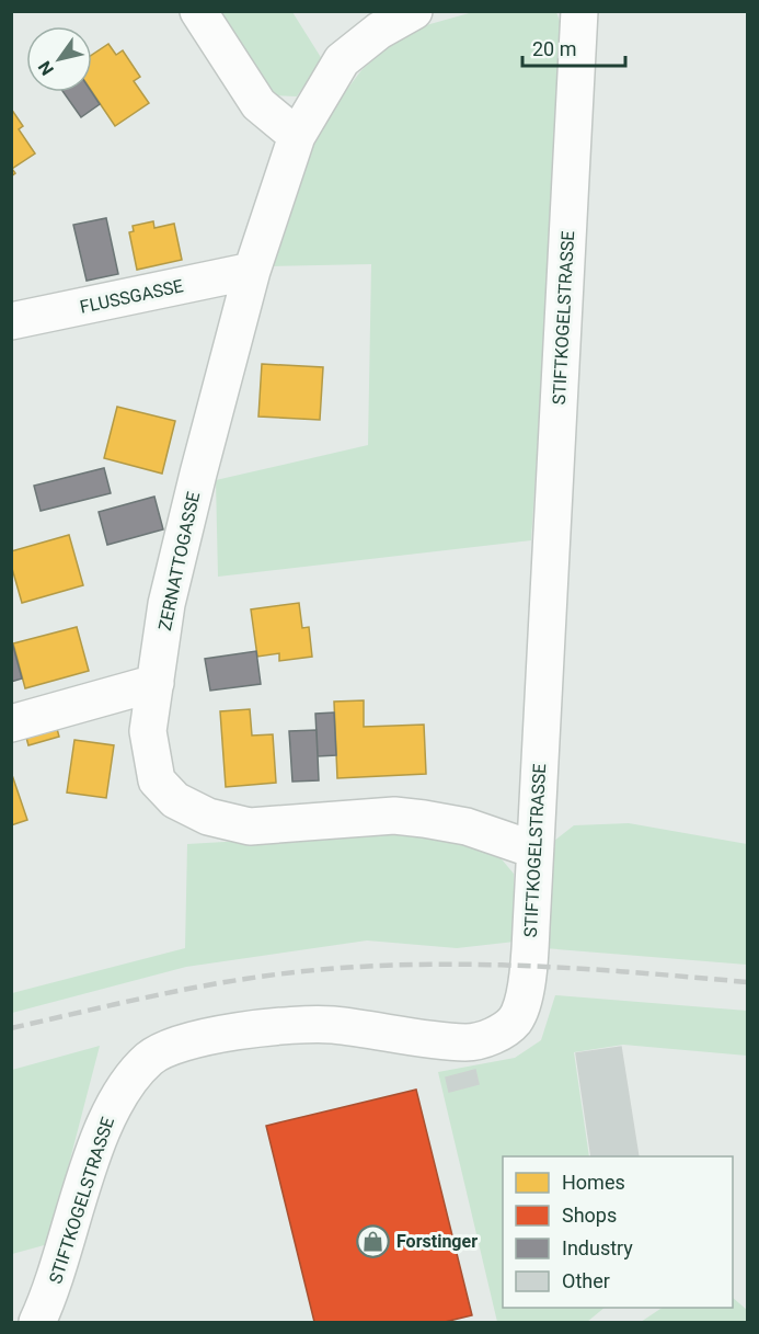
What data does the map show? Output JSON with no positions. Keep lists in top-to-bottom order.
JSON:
{
  "streets": {
    "street": ["FLUSSGASSE", "STIFTKOGELSTRASSE", "ZERNATTOGASSE"]
  },
  "crossings": [
    ["FLUSSGASSE", "ZERNATTOGASSE"],
    ["STIFTKOGELSTRASSE", "ZERNATTOGASSE"]
  ],
  "places": {
    "shop": ["Forstinger"]
  },
  "legend": [
    "Homes",
    "Shops",
    "Industry",
    "Other"
  ],
  "scale_bar": "20 m",
  "north": "bottom left"
}
